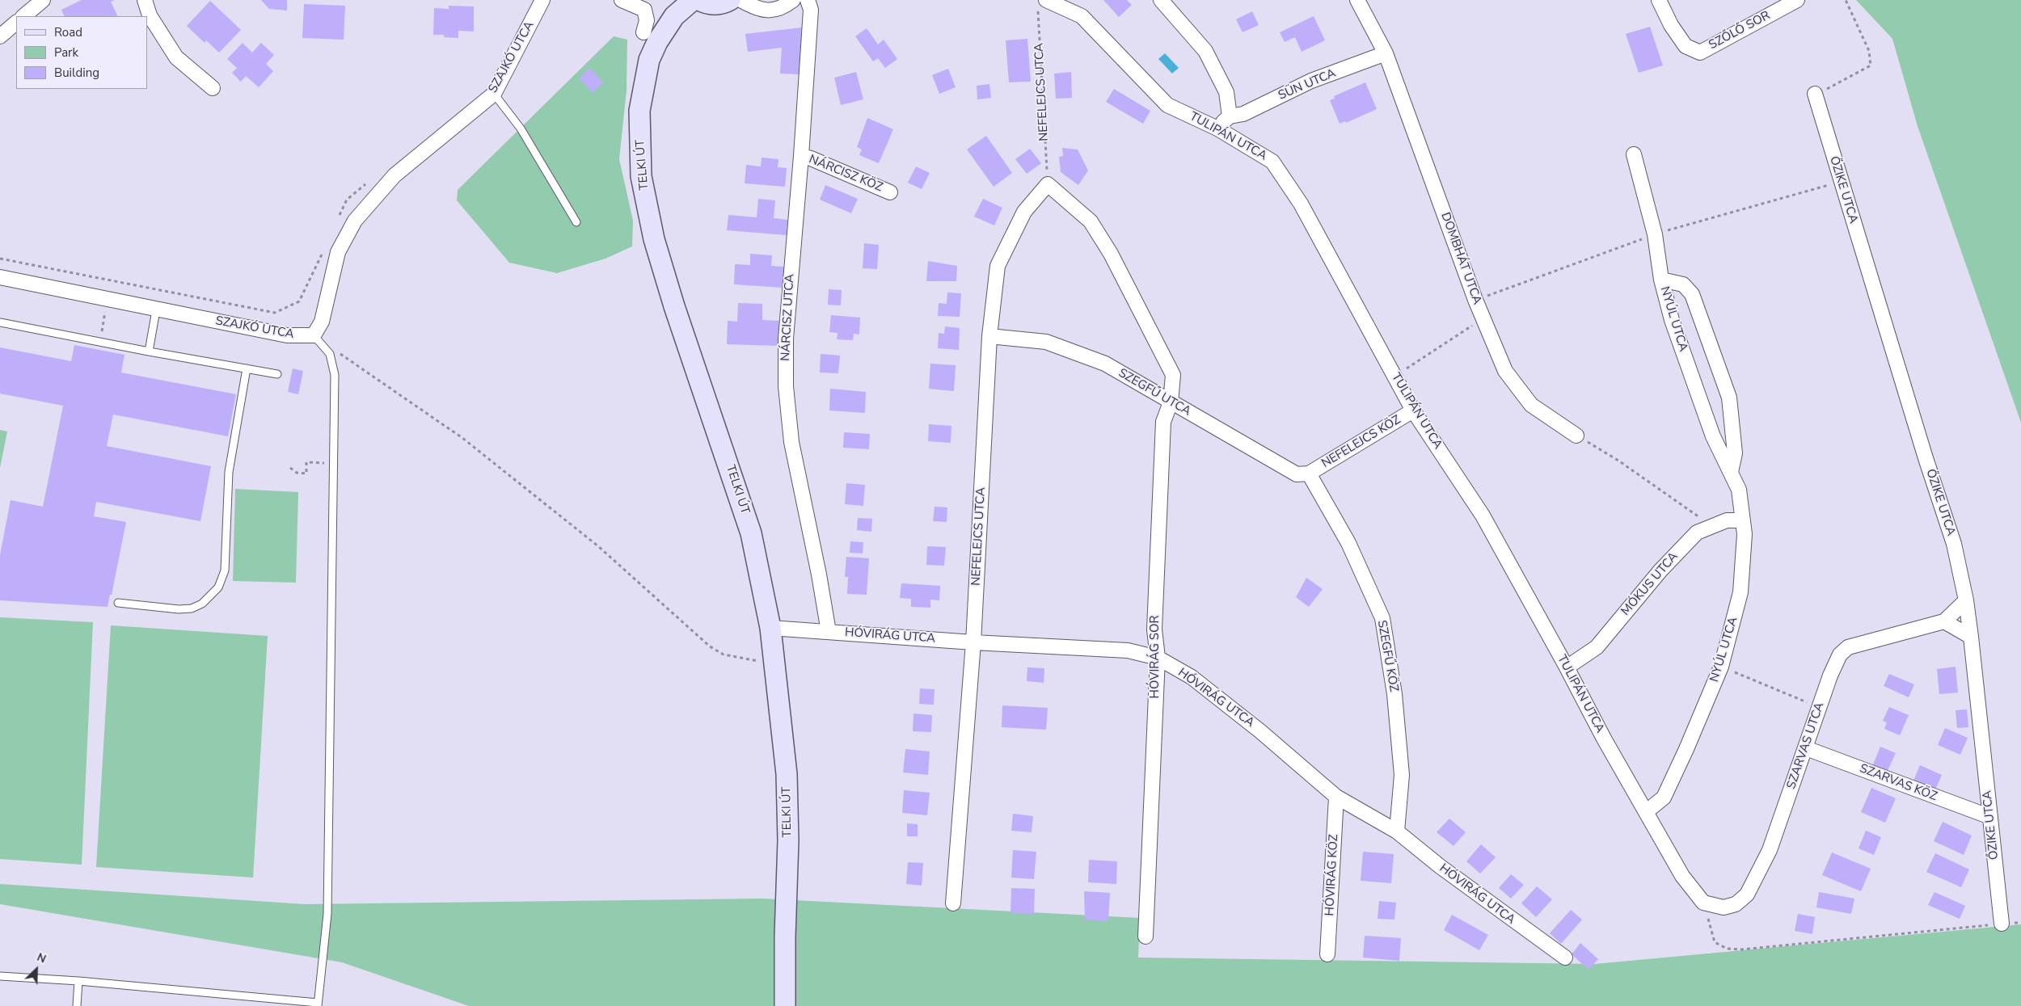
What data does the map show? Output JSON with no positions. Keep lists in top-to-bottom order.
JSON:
{
  "streets": {
    "main road": ["TELKI ÚT"],
    "street": [
      "SZŐLŐ SOR",
      "SZAJKÓ UTCA",
      "SÜN UTCA",
      "NEFELEJCS UTCA",
      "TULIPÁN UTCA",
      "NÁRCISZ KÖZ",
      "ŐZIKE UTCA",
      "DOMBHÁT UTCA",
      "NÁRCISZ UTCA",
      "NYÚL UTCA",
      "SZEGFŰ UTCA",
      "NEFELEJCS KÖZ",
      "MÓKUS UTCA",
      "HÓVIRÁG UTCA",
      "SZEGFŰ KÖZ",
      "HÓVIRÁG SOR",
      "SZARVAS UTCA",
      "SZARVAS KÖZ",
      "HÓVIRÁG KÖZ"
    ]
  },
  "crossings": [
    ["SÜN UTCA", "DOMBHÁT UTCA"],
    ["NEFELEJCS UTCA", "TULIPÁN UTCA"],
    ["NEFELEJCS UTCA", "SZEGFŰ UTCA"],
    ["NEFELEJCS UTCA", "HÓVIRÁG UTCA"],
    ["TULIPÁN UTCA", "NYÚL UTCA"],
    ["TULIPÁN UTCA", "NEFELEJCS KÖZ"],
    ["TULIPÁN UTCA", "MÓKUS UTCA"],
    ["TULIPÁN UTCA", "SZARVAS UTCA"],
    ["TELKI ÚT", "HÓVIRÁG UTCA"],
    ["NÁRCISZ KÖZ", "NÁRCISZ UTCA"],
    ["ŐZIKE UTCA", "SZARVAS UTCA"],
    ["ŐZIKE UTCA", "SZARVAS KÖZ"],
    ["NÁRCISZ UTCA", "HÓVIRÁG UTCA"],
    ["NYÚL UTCA", "MÓKUS UTCA"],
    ["SZEGFŰ UTCA", "NEFELEJCS KÖZ"],
    ["SZEGFŰ UTCA", "SZEGFŰ KÖZ"],
    ["SZEGFŰ UTCA", "HÓVIRÁG SOR"],
    ["NEFELEJCS KÖZ", "SZEGFŰ KÖZ"],
    ["HÓVIRÁG UTCA", "SZEGFŰ KÖZ"],
    ["HÓVIRÁG UTCA", "HÓVIRÁG SOR"],
    ["HÓVIRÁG UTCA", "HÓVIRÁG KÖZ"],
    ["SZARVAS UTCA", "SZARVAS KÖZ"]
  ],
  "legend": ["Road", "Park", "Building"],
  "north": "top right"
}
